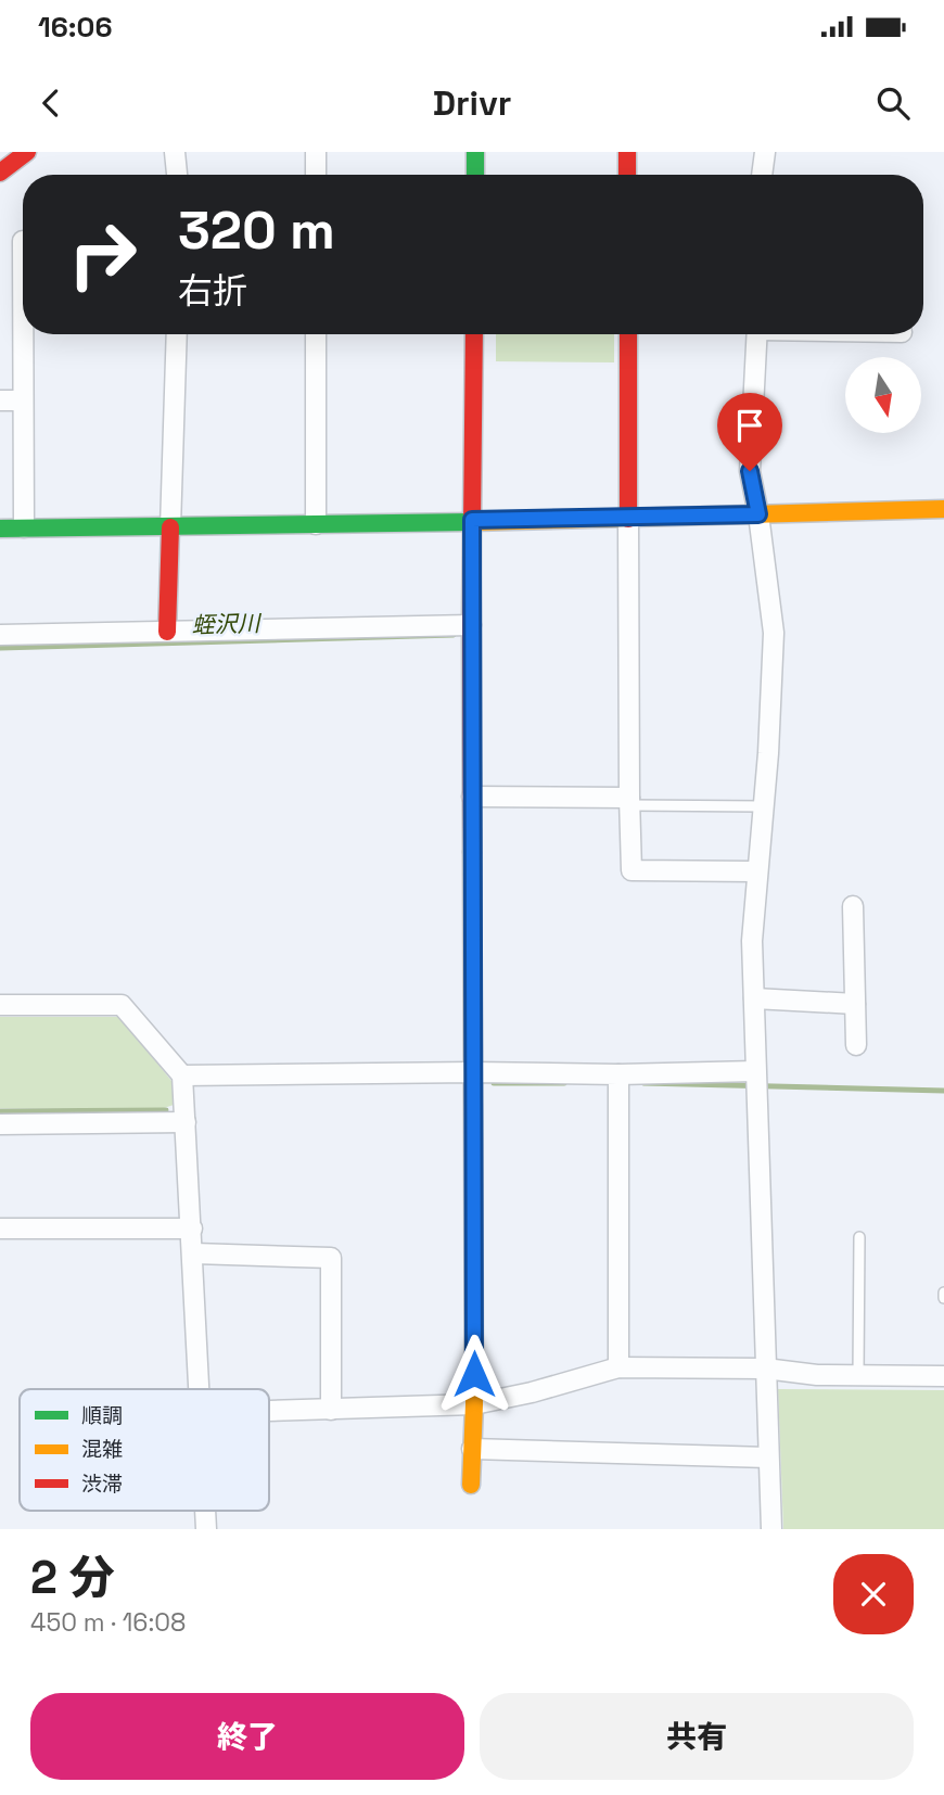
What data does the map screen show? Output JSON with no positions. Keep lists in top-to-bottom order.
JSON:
{
  "water": ["蛭沢川"],
  "legend": ["順調", "混雑", "渋滞"],
  "north": "bottom",
  "page": {
    "status": "16:06",
    "header": "Drivr",
    "turn": ["320 m", "右折"],
    "heading": ["2 分", "450 m · 16:08"],
    "buttons": ["終了", "共有"]
  }
}
